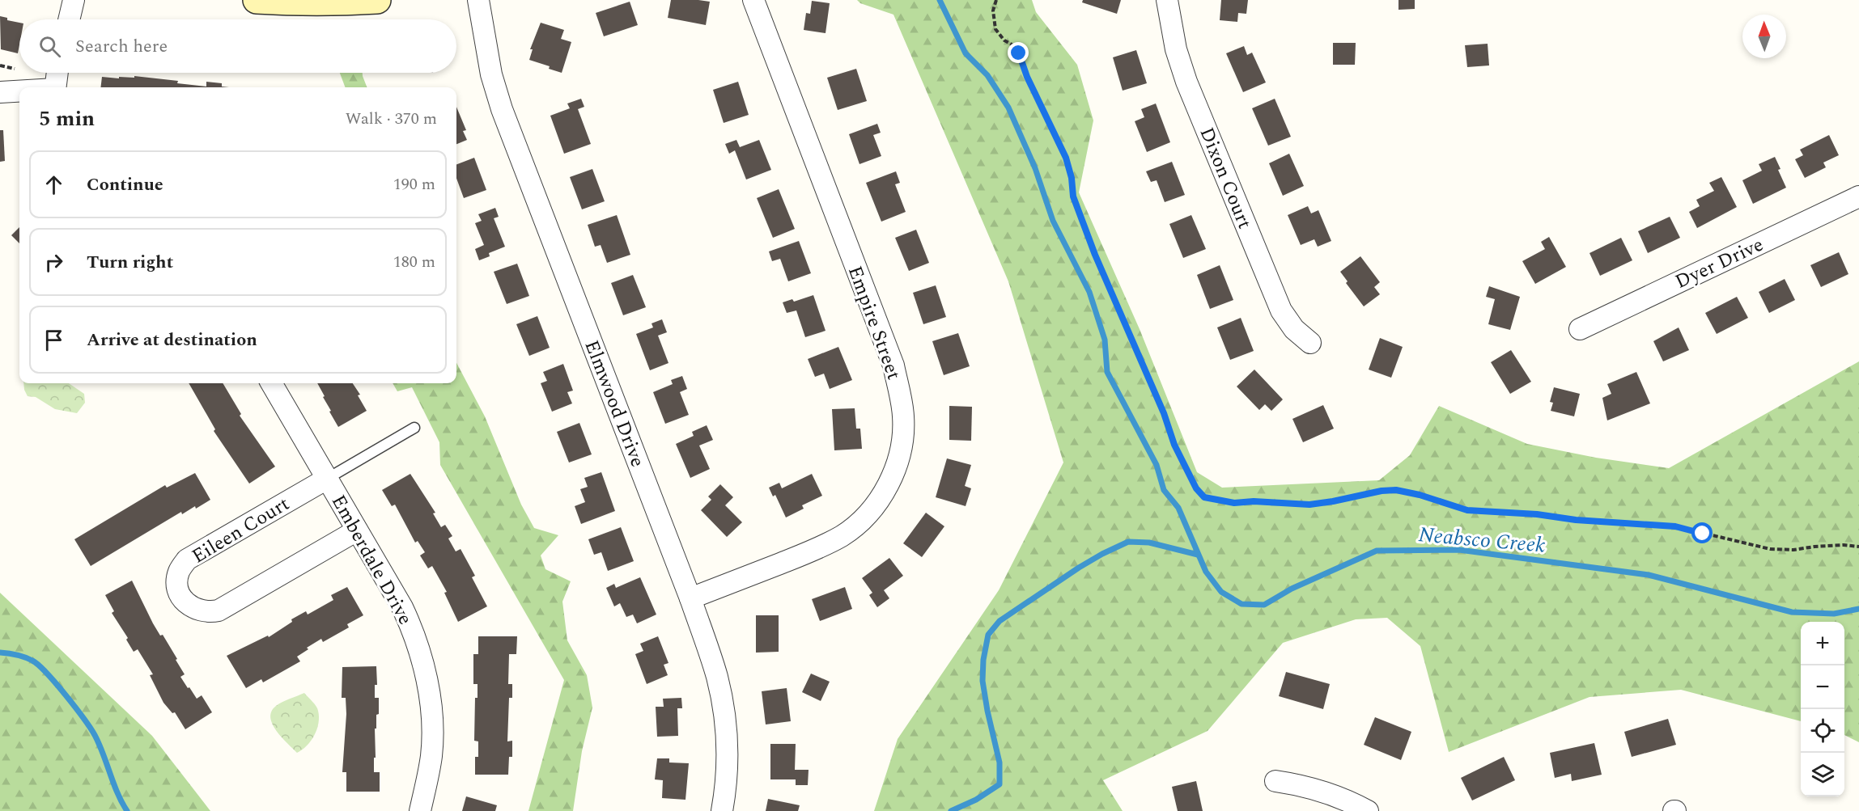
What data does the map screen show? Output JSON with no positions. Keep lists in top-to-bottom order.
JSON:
{
  "streets": {
    "street": [
      "Dixon Court",
      "Dyer Drive",
      "Empire Street",
      "Elmwood Drive",
      "Eileen Court",
      "Emberdale Drive"
    ]
  },
  "crossings": [
    ["Empire Street", "Elmwood Drive"],
    ["Eileen Court", "Emberdale Drive"]
  ],
  "water": ["Neabsco Creek"],
  "north": "top",
  "page": {
    "search": "Search here",
    "heading": ["5 min", "Walk · 370 m"],
    "list": [
      ["Continue", "190 m"],
      ["Turn right", "180 m"],
      "Arrive at destination"
    ],
    "map_buttons": ["+", "−"]
  }
}
